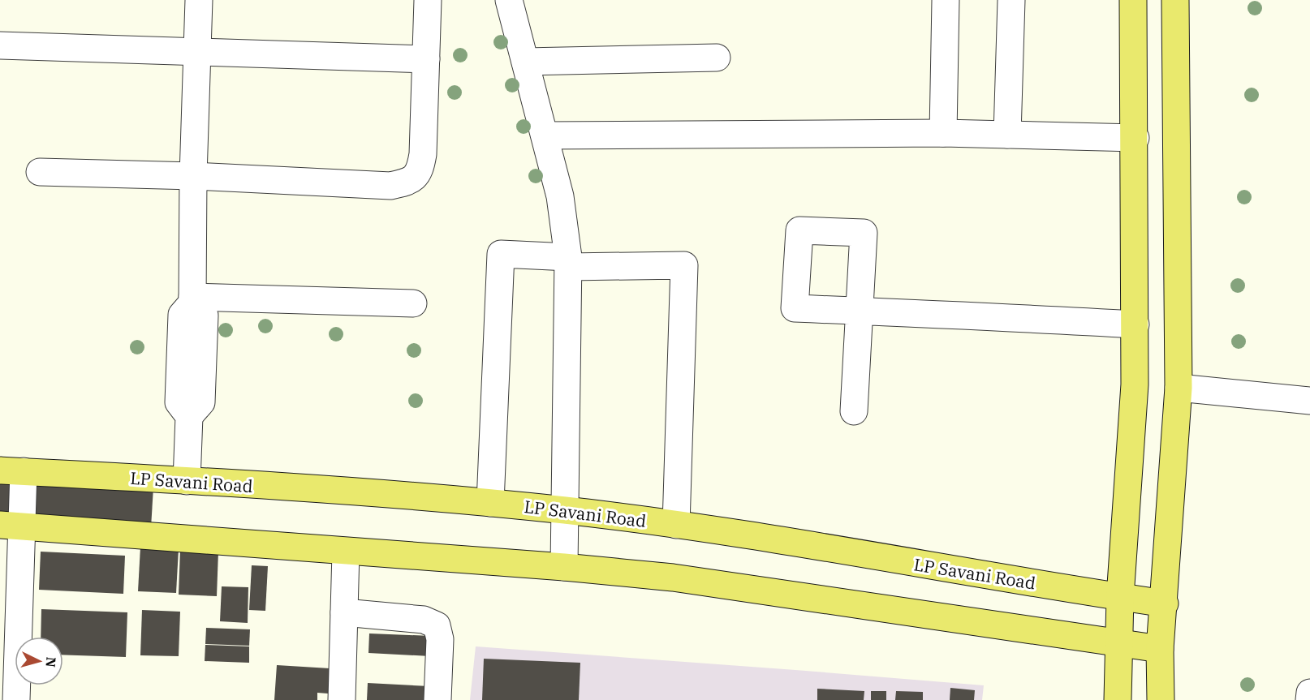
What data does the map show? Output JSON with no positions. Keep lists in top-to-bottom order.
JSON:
{
  "streets": {
    "main road": ["LP Savani Road"]
  },
  "north": "right"
}
